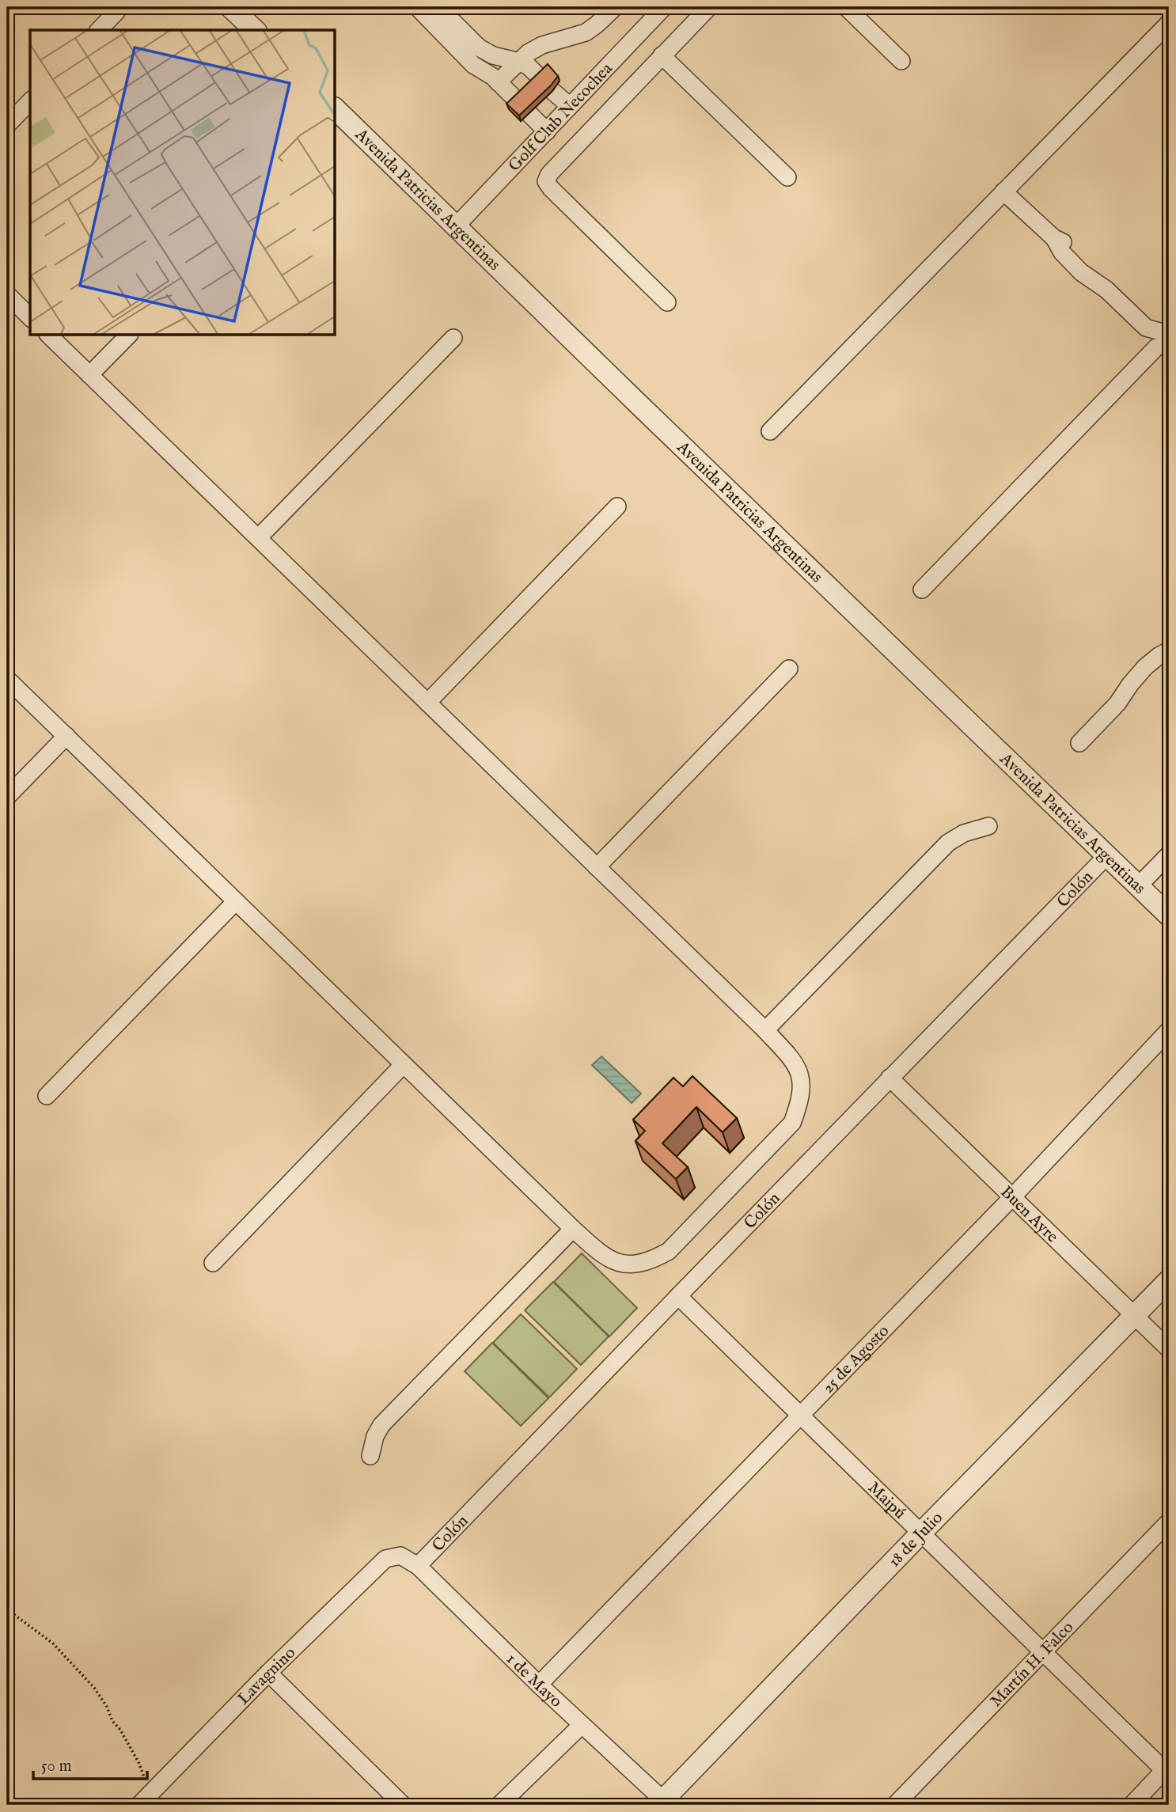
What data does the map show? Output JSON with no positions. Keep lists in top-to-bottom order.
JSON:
{
  "streets": {
    "street": [
      "Golf Club Necochea",
      "Avenida Patricias Argentinas",
      "Colón",
      "Buen Ayre",
      "25 de Agosto",
      "Maipú",
      "18 de Julio",
      "Martín H. Falco",
      "Lavagnino",
      "1 de Mayo"
    ]
  },
  "crossings": [
    ["Golf Club Necochea", "Avenida Patricias Argentinas"],
    ["Avenida Patricias Argentinas", "Colón"],
    ["Colón", "Buen Ayre"],
    ["Colón", "Maipú"],
    ["Colón", "1 de Mayo"],
    ["Buen Ayre", "25 de Agosto"],
    ["Buen Ayre", "18 de Julio"],
    ["25 de Agosto", "Maipú"],
    ["25 de Agosto", "1 de Mayo"],
    ["Maipú", "18 de Julio"],
    ["Maipú", "Martín H. Falco"],
    ["18 de Julio", "1 de Mayo"],
    ["Lavagnino", "1 de Mayo"]
  ],
  "scale_bar": "50 m"
}
